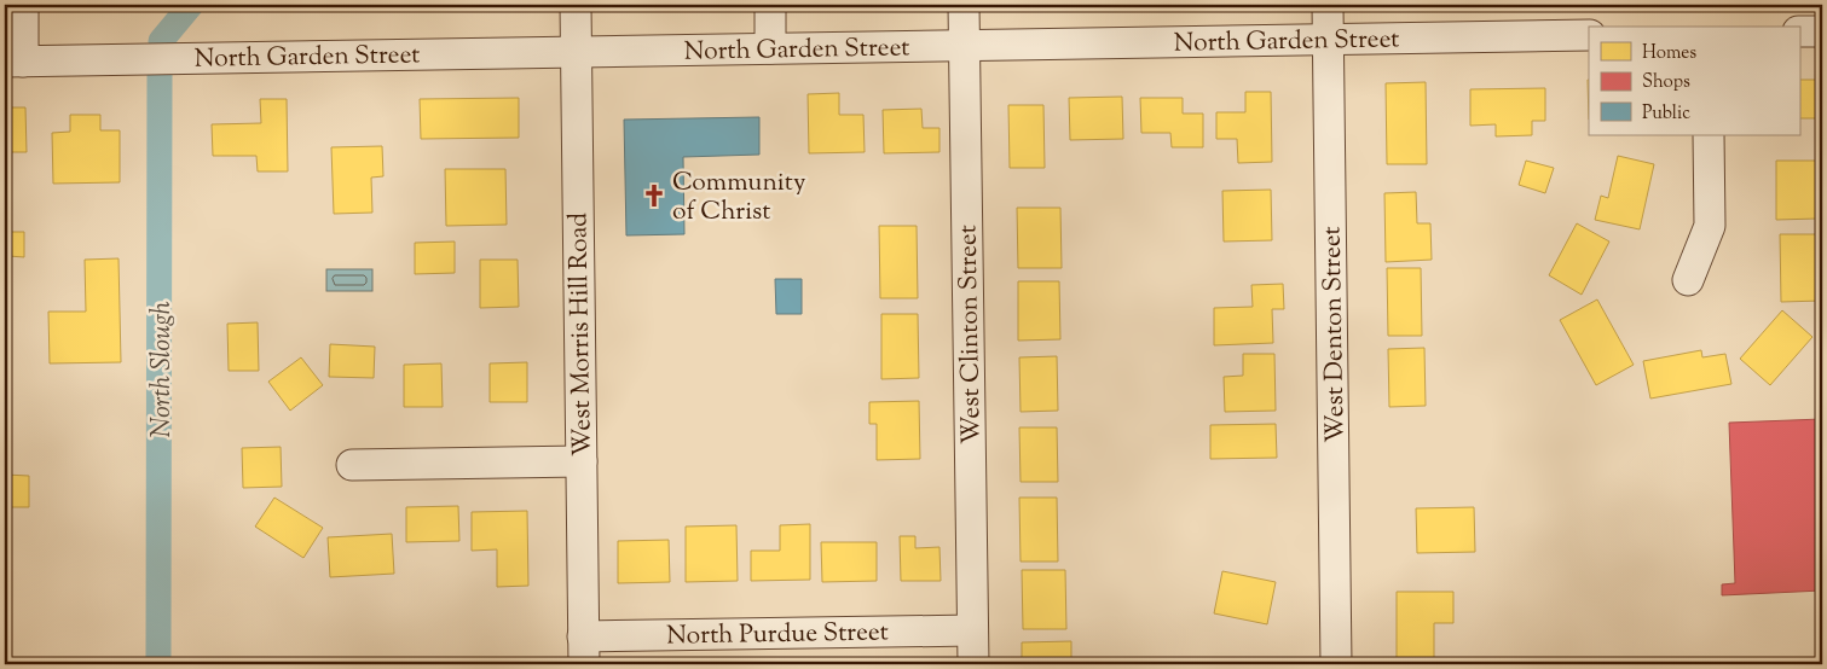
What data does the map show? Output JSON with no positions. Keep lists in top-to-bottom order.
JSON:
{
  "streets": {
    "street": [
      "North Garden Street",
      "West Morris Hill Road",
      "West Clinton Street",
      "West Denton Street",
      "North Purdue Street"
    ]
  },
  "crossings": [
    ["North Garden Street", "West Morris Hill Road"],
    ["North Garden Street", "West Clinton Street"],
    ["North Garden Street", "West Denton Street"],
    ["West Morris Hill Road", "North Purdue Street"],
    ["West Clinton Street", "North Purdue Street"]
  ],
  "water": ["North Slough"],
  "places": {
    "church": ["Community of Christ"]
  },
  "legend": ["Homes", "Shops", "Public"]
}
